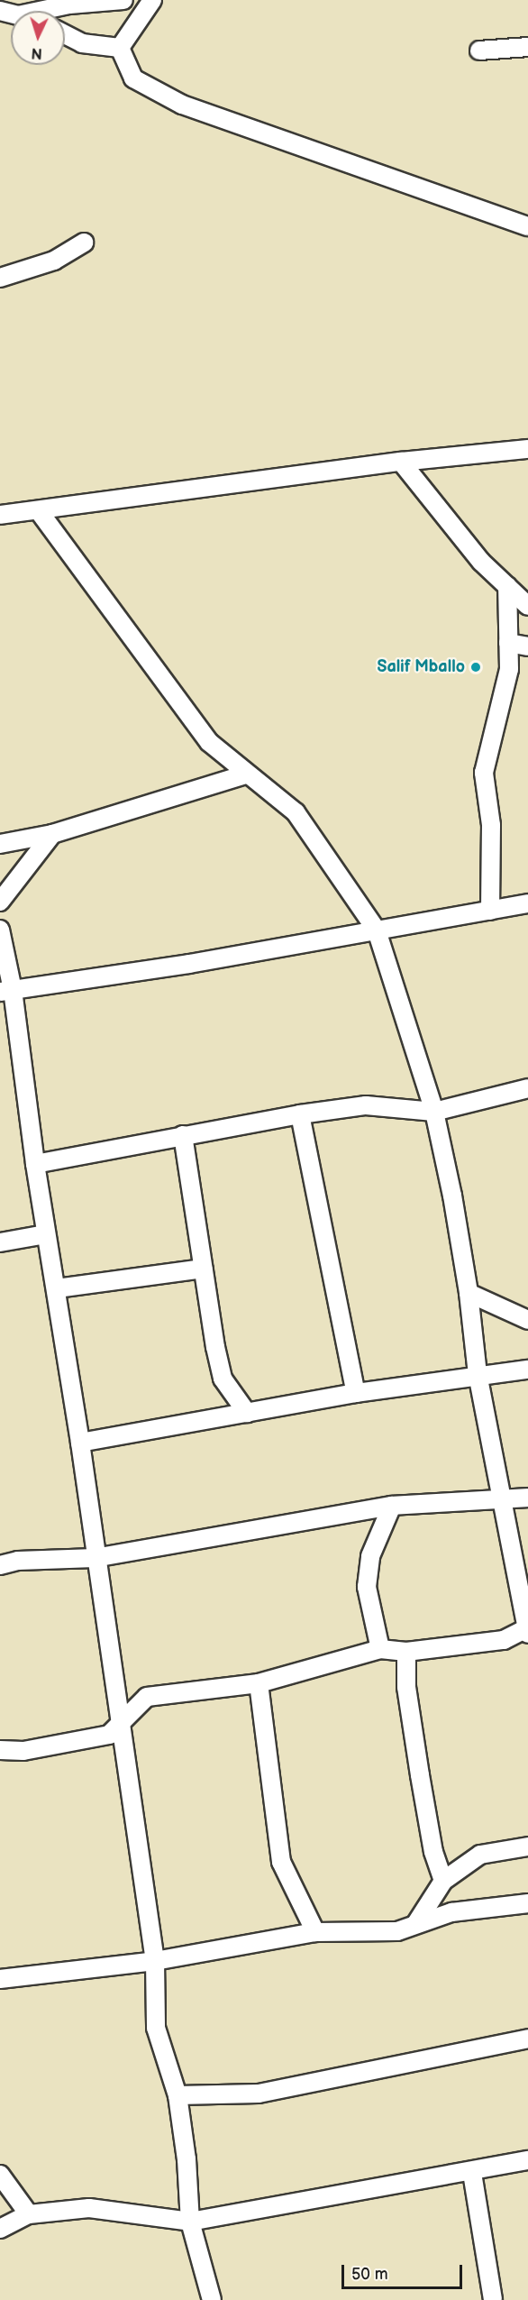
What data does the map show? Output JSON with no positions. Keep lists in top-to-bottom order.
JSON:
{
  "places": ["Salif Mballo"],
  "scale_bar": "50 m",
  "north": "bottom"
}
